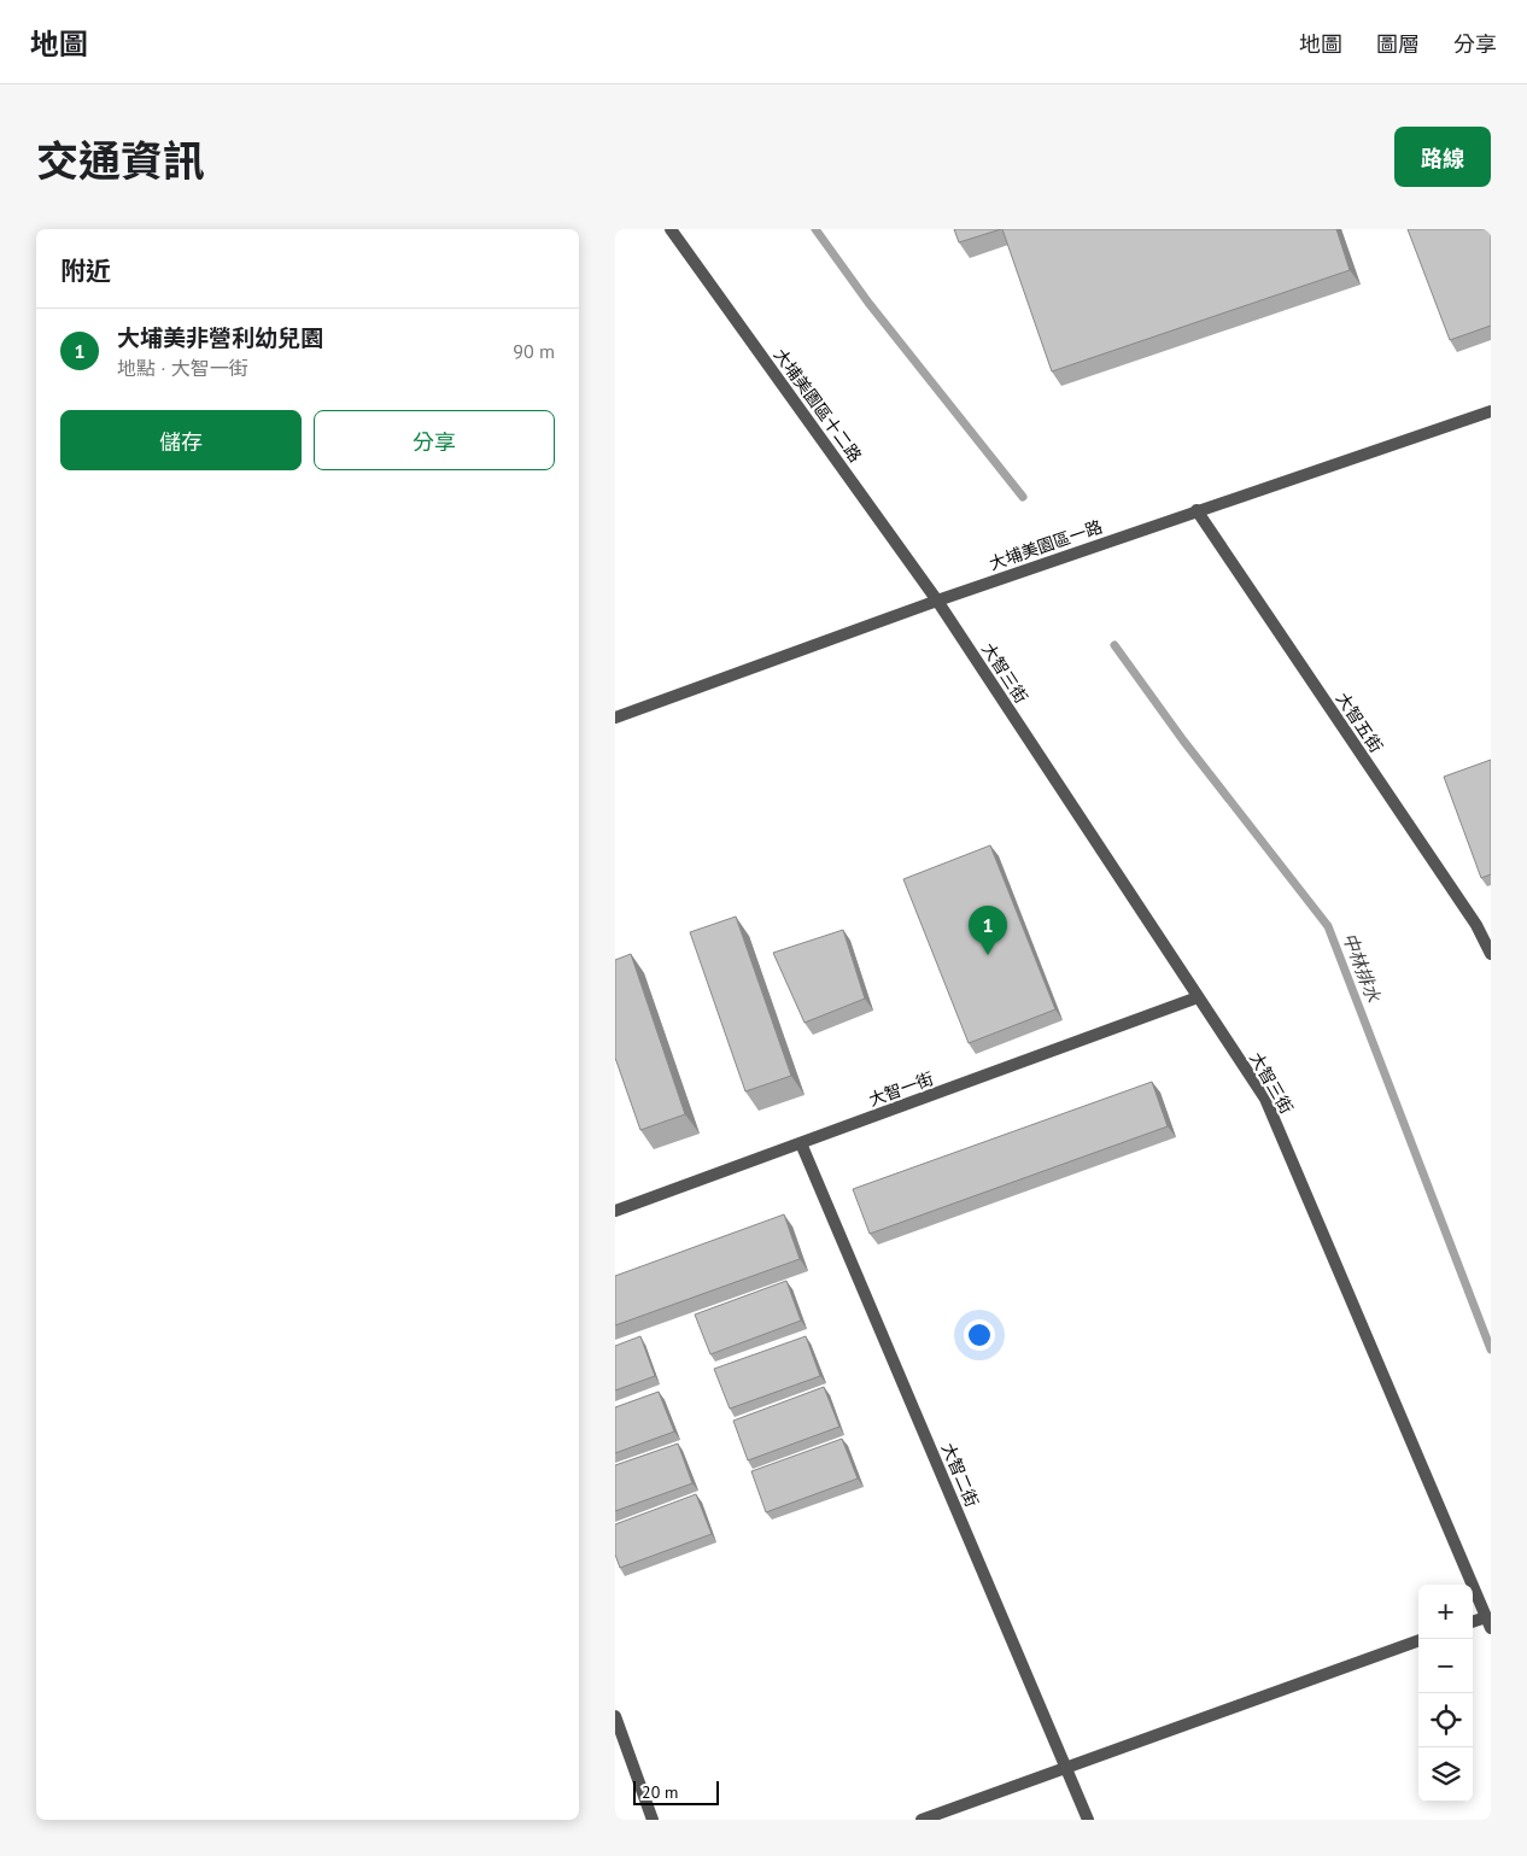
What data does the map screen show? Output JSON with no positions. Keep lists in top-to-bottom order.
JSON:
{
  "streets": {
    "street": [
      "大埔美園區十二路",
      "大埔美園區一路",
      "大智三街",
      "大智五街",
      "大智一街",
      "大智二街"
    ]
  },
  "crossings": [
    ["大埔美園區十二路", "大埔美園區一路"],
    ["大埔美園區十二路", "大智三街"],
    ["大埔美園區一路", "大智三街"],
    ["大埔美園區一路", "大智五街"],
    ["大智三街", "大智一街"],
    ["大智一街", "大智二街"]
  ],
  "water": ["中林排水"],
  "scale_bar": "20 m",
  "page": {
    "header": "地圖",
    "nav": ["地圖", "圖層", "分享"],
    "title": "交通資訊",
    "buttons": [
      "路線",
      ["儲存", "分享"]
    ],
    "heading": "附近",
    "list": [
      {
        "mark": "1",
        "name": "大埔美非營利幼兒園",
        "note": "地點 · 大智一街",
        "value": "90 m"
      }
    ],
    "pins": "1",
    "map_buttons": ["+", "−"],
    "scale": "20 m"
  }
}
